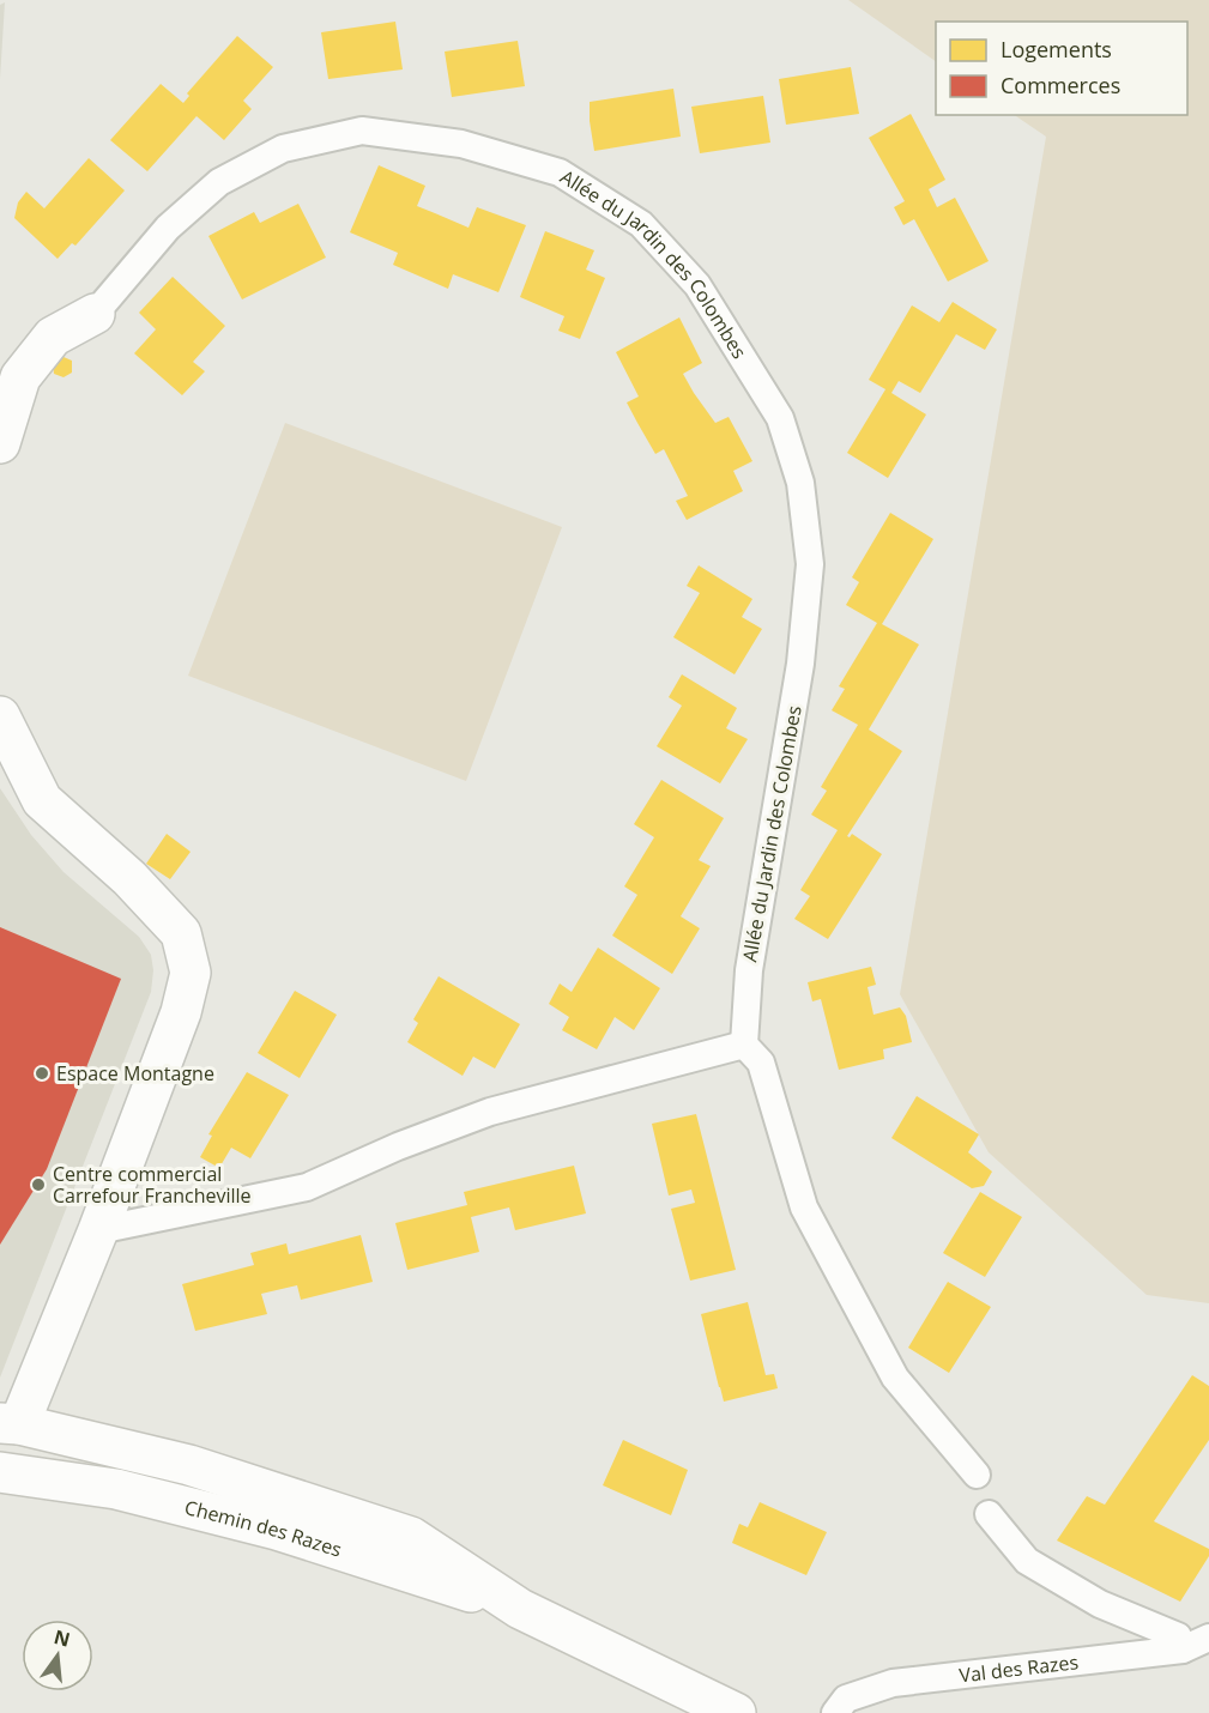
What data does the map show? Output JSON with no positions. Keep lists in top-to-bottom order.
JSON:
{
  "streets": {
    "street": ["Allée du Jardin des Colombes", "Chemin des Razes"],
    "lane": ["Val des Razes"]
  },
  "places": ["Espace Montagne", "Centre commercial Carrefour Francheville"],
  "legend": ["Logements", "Commerces"],
  "north": "top"
}
